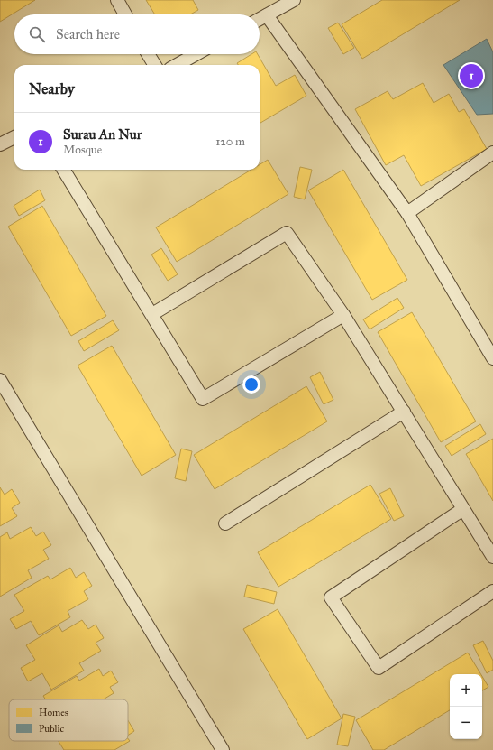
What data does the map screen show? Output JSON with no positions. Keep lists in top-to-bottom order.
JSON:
{
  "legend": ["Homes", "Public"],
  "page": {
    "search": "Search here",
    "pins": "1",
    "heading": "Nearby",
    "list": [
      {
        "mark": "1",
        "name": "Surau An Nur",
        "note": "Mosque",
        "value": "120 m"
      }
    ],
    "map_buttons": ["+", "−"]
  }
}
